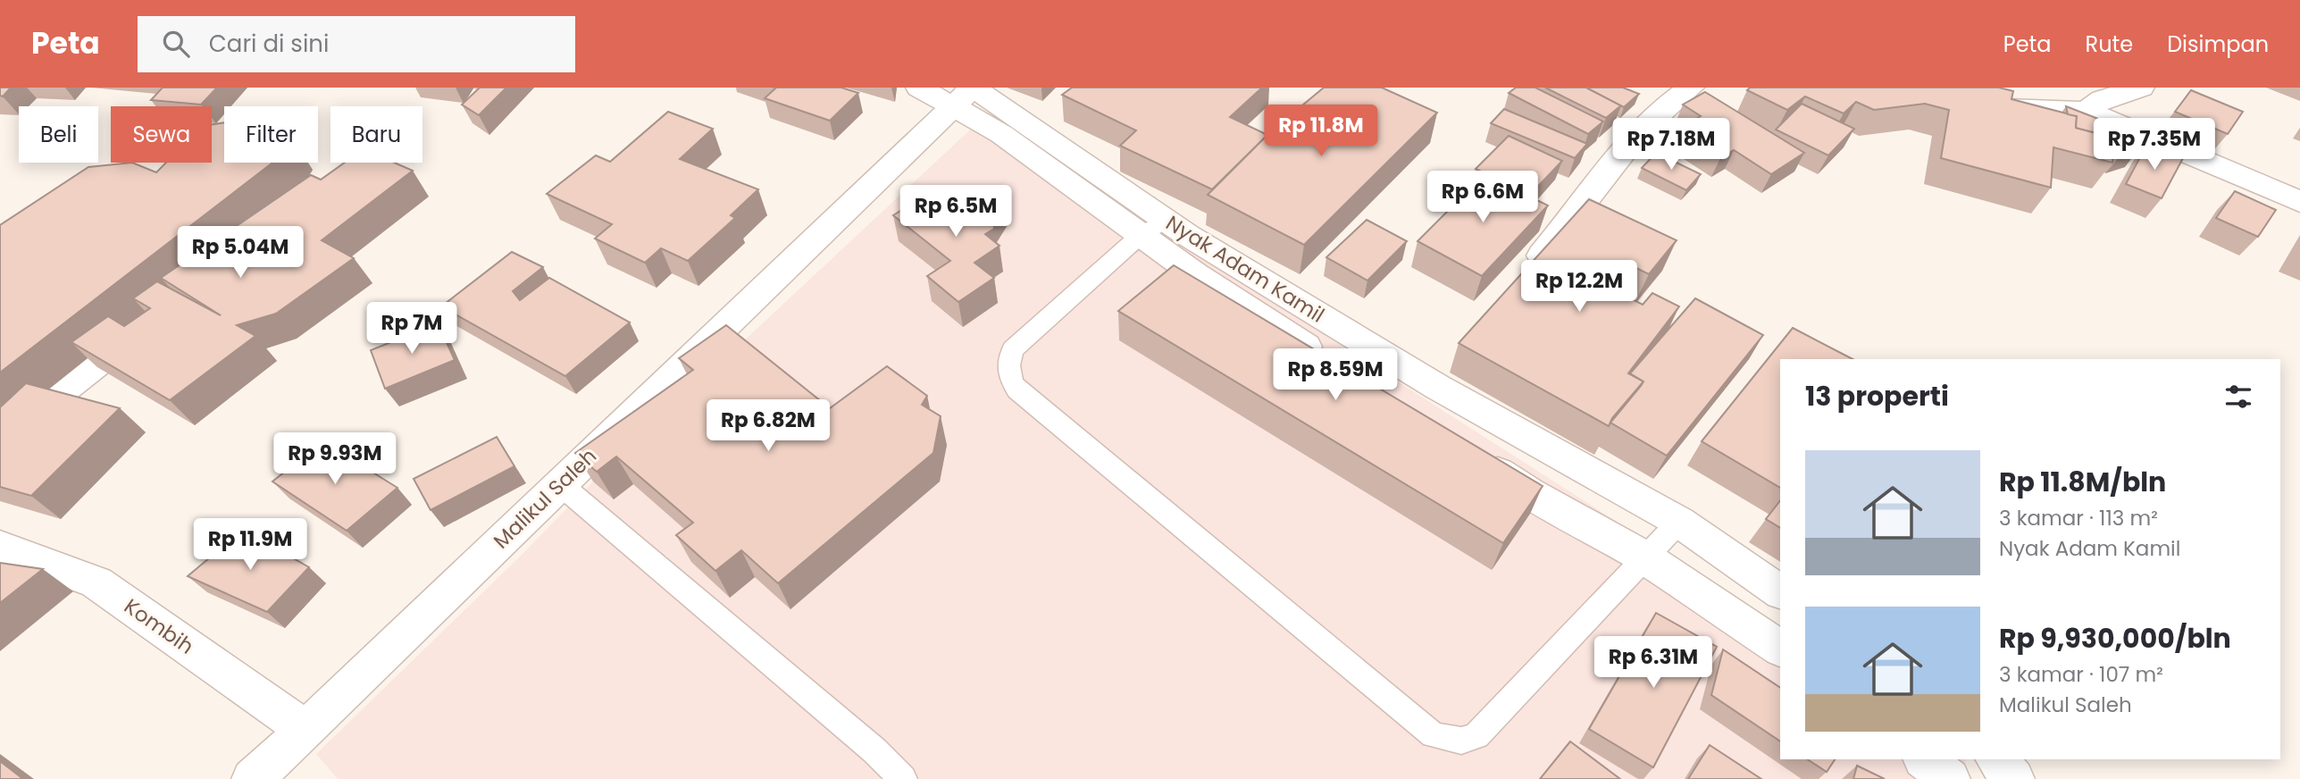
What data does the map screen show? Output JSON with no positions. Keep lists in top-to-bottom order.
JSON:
{
  "streets": {
    "street": ["Nyak Adam Kamil", "Malikul Saleh", "Kombih"]
  },
  "crossings": [
    ["Malikul Saleh", "Kombih"]
  ],
  "page": {
    "header": "Peta",
    "search": "Cari di sini",
    "nav": ["Peta", "Rute", "Disimpan"],
    "price": [
      "Rp 11.8M",
      "Rp 7.18M",
      "Rp 7.35M",
      "Rp 6.6M",
      "Rp 6.5M",
      "Rp 5.04M",
      "Rp 12.2M",
      "Rp 7M",
      "Rp 8.59M",
      "Rp 6.82M",
      "Rp 9.93M",
      "Rp 11.9M",
      "Rp 6.31M"
    ],
    "chip": [
      "Beli",
      "Sewa",
      "Filter",
      "Baru"
    ],
    "heading": "13 properti",
    "list": [
      {
        "name": "Rp 11.8M/bln",
        "note": "3 kamar · 113 m² · Nyak Adam Kamil"
      },
      {
        "name": "Rp 9,930,000/bln",
        "note": "3 kamar · 107 m² · Malikul Saleh"
      }
    ]
  }
}
